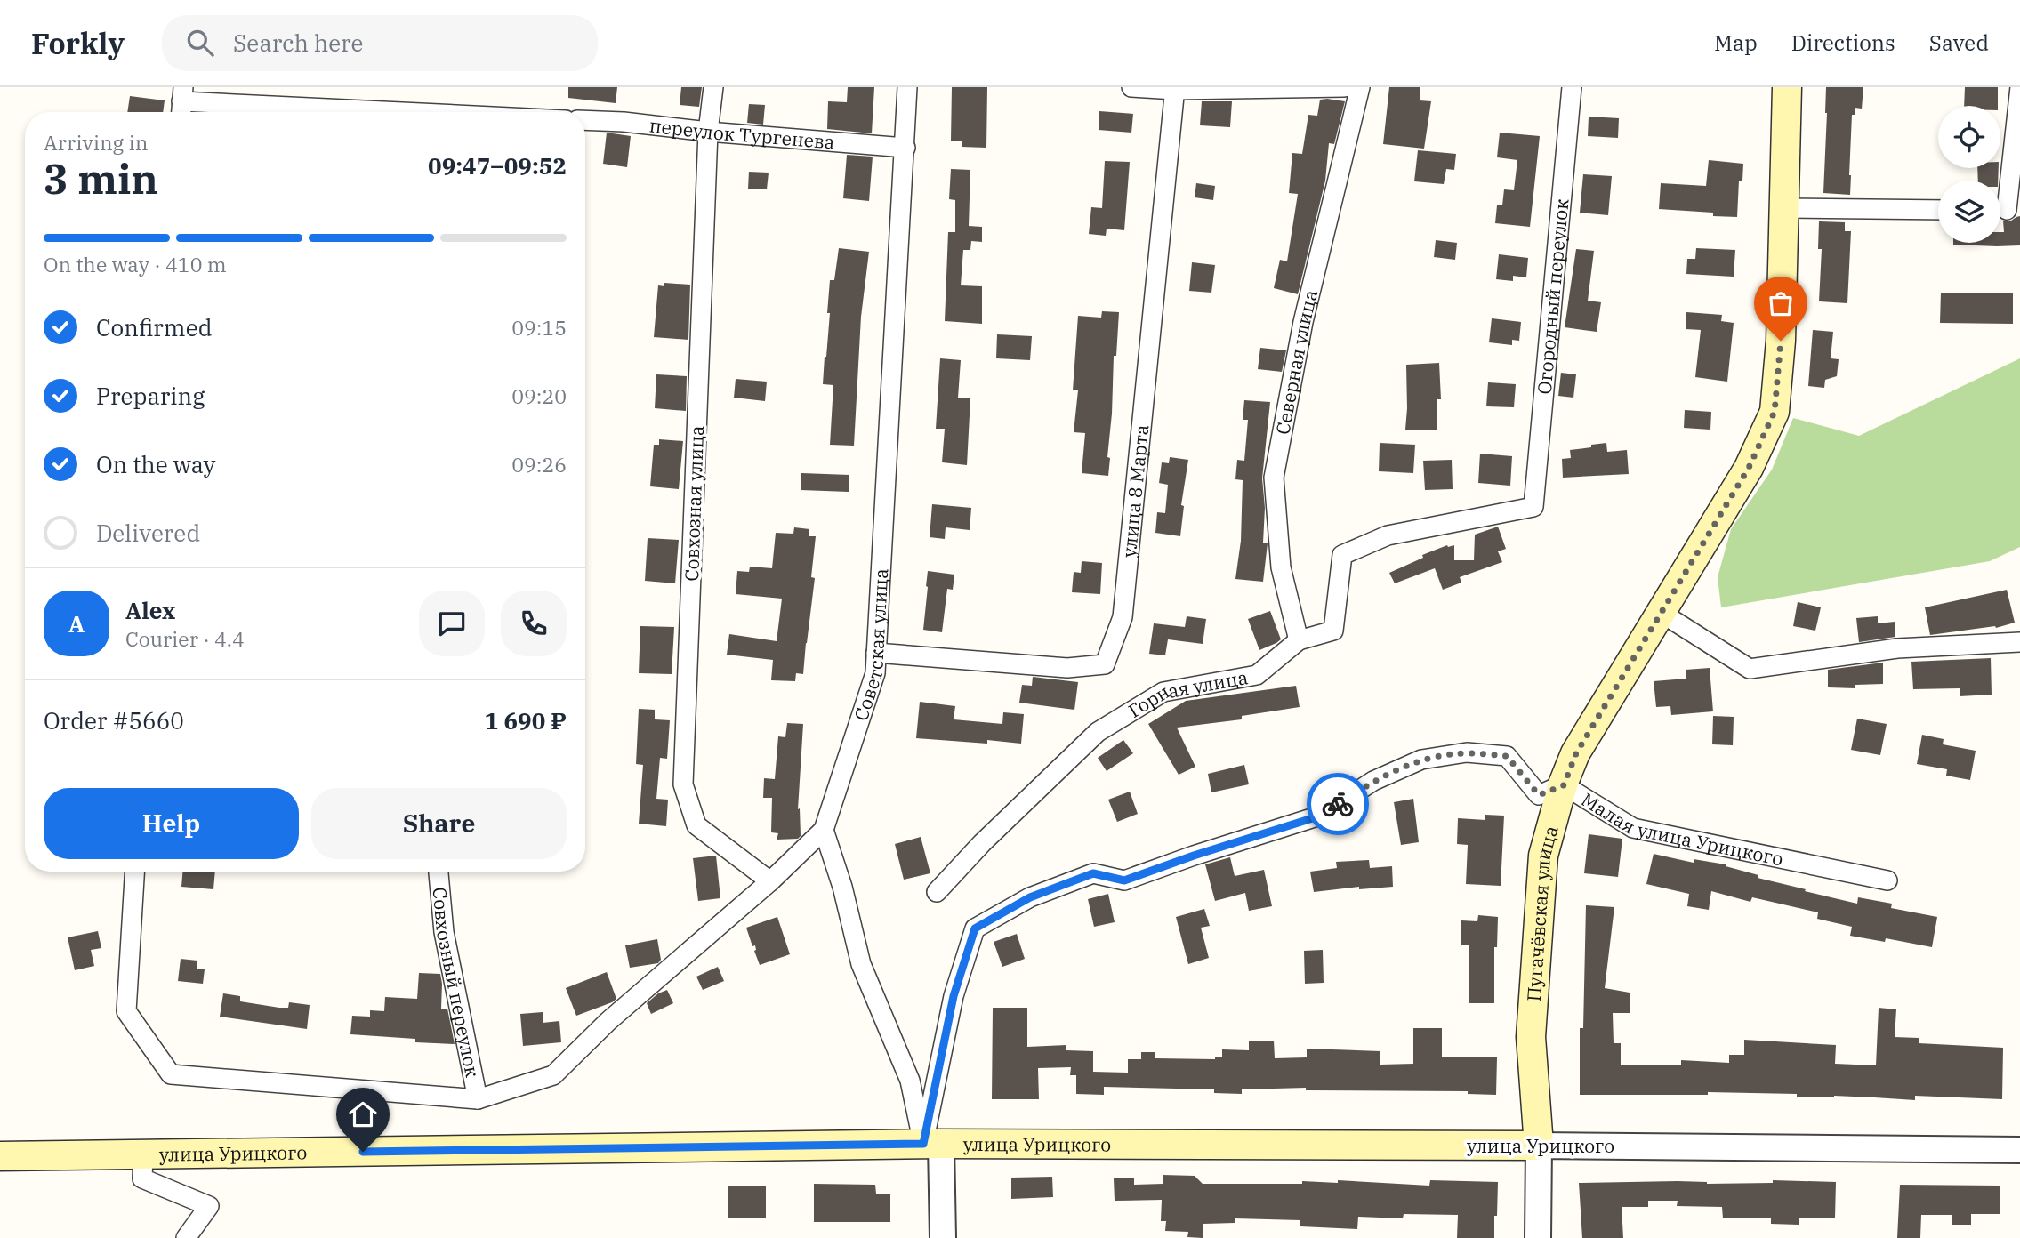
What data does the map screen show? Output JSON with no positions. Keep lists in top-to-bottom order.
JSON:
{
  "streets": {
    "main road": ["Пугачёвская улица", "улица Урицкого"],
    "street": [
      "переулок Тургенева",
      "Огородный переулок",
      "Северная улица",
      "улица 8 Марта",
      "Совхозная улица",
      "Советская улица",
      "Горная улица",
      "Малая улица Урицкого",
      "Совхозный переулок"
    ]
  },
  "crossings": [
    ["переулок Тургенева", "Совхозная улица"],
    ["переулок Тургенева", "Советская улица"],
    ["Огородный переулок", "Горная улица"],
    ["Северная улица", "Горная улица"],
    ["улица 8 Марта", "Советская улица"],
    ["Совхозная улица", "Советская улица"],
    ["Советская улица", "Совхозный переулок"],
    ["Малая улица Урицкого", "Пугачёвская улица"],
    ["Малая улица Урицкого", "улица Урицкого"],
    ["Пугачёвская улица", "улица Урицкого"]
  ],
  "page": {
    "header": "Forkly",
    "search": "Search here",
    "nav": ["Map", "Directions", "Saved"],
    "heading": ["3 min", "Arriving in", "09:47–09:52"],
    "panel": [
      "Alex",
      "Courier · 4.4",
      "Order #5660",
      "1 690 ₽"
    ],
    "bar": "On the way · 410 m",
    "list": [
      ["Confirmed", "09:15"],
      ["Preparing", "09:20"],
      ["On the way", "09:26"],
      "Delivered"
    ],
    "round": "A",
    "buttons": ["Help", "Share"]
  }
}
